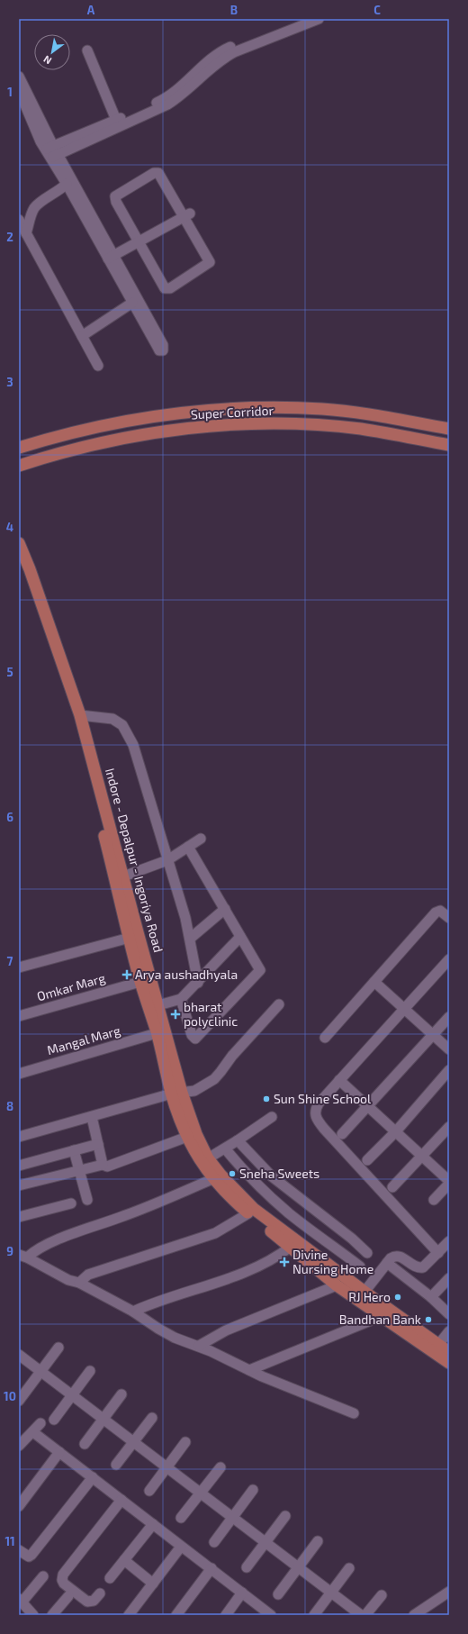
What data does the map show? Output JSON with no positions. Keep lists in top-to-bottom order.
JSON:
{
  "streets": {
    "main road": ["Super Corridor", "Indore - Depalpur - Ingoriya Road"],
    "street": ["Omkar Marg", "Mangal Marg"]
  },
  "crossings": [
    ["Indore - Depalpur - Ingoriya Road", "Omkar Marg"],
    ["Indore - Depalpur - Ingoriya Road", "Mangal Marg"]
  ],
  "places": {
    "health": ["Arya aushadhyala", "bharat polyclinic", "Divine Nursing Home"],
    "other": [
      "Sun Shine School",
      "Sneha Sweets",
      "RJ Hero",
      "Bandhan Bank"
    ]
  },
  "north": "bottom left",
  "grid": {
    "columns": ["A", "B", "C"],
    "rows": [
      "1",
      "2",
      "3",
      "4",
      "5",
      "6",
      "7",
      "8",
      "9",
      "10",
      "11"
    ]
  }
}
